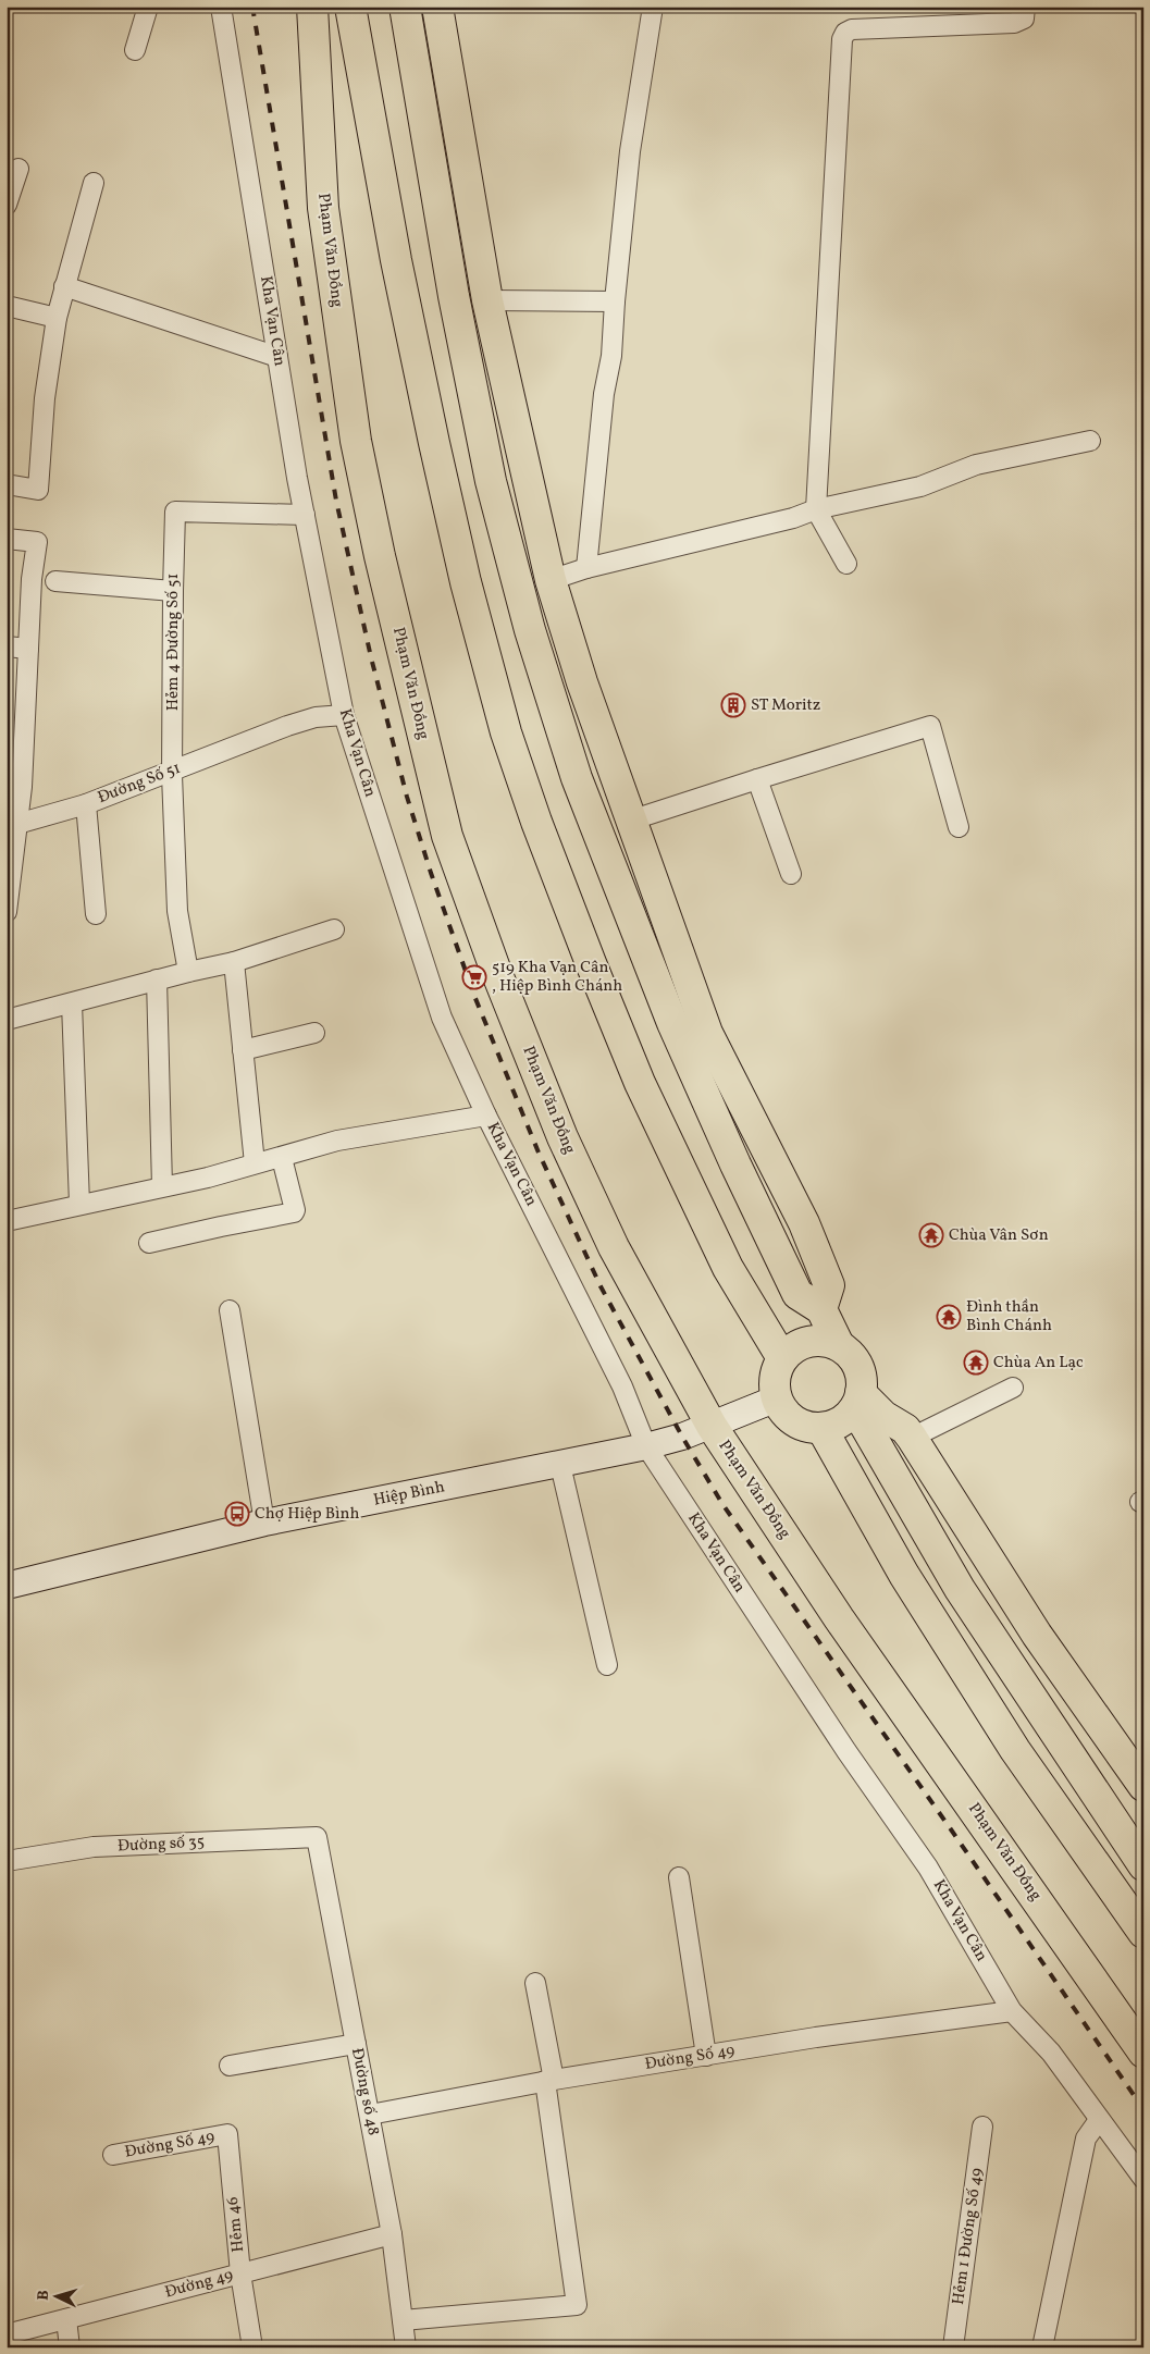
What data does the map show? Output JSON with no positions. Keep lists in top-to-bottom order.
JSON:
{
  "streets": {
    "main road": ["Phạm Văn Đồng", "Hiệp Bình"],
    "street": [
      "Kha Vạn Cân",
      "Hẻm 4 Đường Số 51",
      "Đường Số 51",
      "Đường số 35",
      "Đường Số 49",
      "Đường số 48",
      "Hẻm 46",
      "Hẻm 1 Đường Số 49",
      "Đường 49"
    ]
  },
  "crossings": [
    ["Phạm Văn Đồng", "Hiệp Bình"],
    ["Kha Vạn Cân", "Hẻm 4 Đường Số 51"],
    ["Kha Vạn Cân", "Đường Số 51"],
    ["Kha Vạn Cân", "Hiệp Bình"],
    ["Kha Vạn Cân", "Đường Số 49"],
    ["Hẻm 4 Đường Số 51", "Đường Số 51"],
    ["Đường số 35", "Đường số 48"],
    ["Đường Số 49", "Đường số 48"],
    ["Đường Số 49", "Hẻm 46"],
    ["Đường số 48", "Đường 49"],
    ["Hẻm 46", "Đường 49"]
  ],
  "places": {
    "building": ["ST Moritz"],
    "supermarket": ["519 Kha Vạn Cân , Hiệp Bình Chánh"],
    "temple": ["Chùa Vân Sơn", "Đình thần Bình Chánh", "Chùa An Lạc"],
    "bus stop": ["Chợ Hiệp Bình"]
  },
  "north": "left"
}
